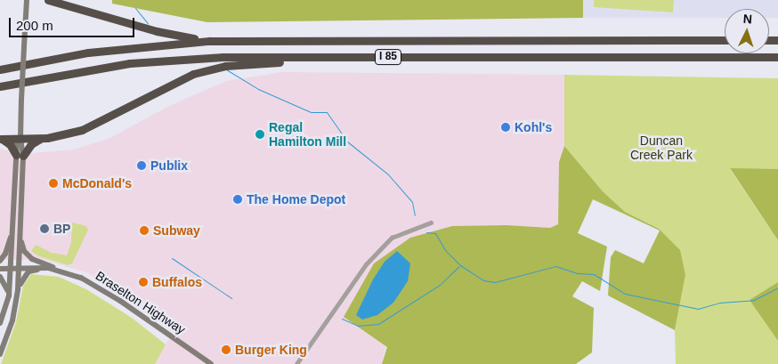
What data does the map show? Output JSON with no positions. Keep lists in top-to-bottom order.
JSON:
{
  "streets": {
    "highway": ["I 85"],
    "main road": ["Braselton Highway"]
  },
  "parks": ["Duncan Creek Park"],
  "places": [
    "Kohl's",
    "Regal Hamilton Mill",
    "Publix",
    "McDonald's",
    "The Home Depot",
    "BP",
    "Subway",
    "Buffalos",
    "Burger King"
  ],
  "scale_bar": "200 m",
  "north": "top"
}
